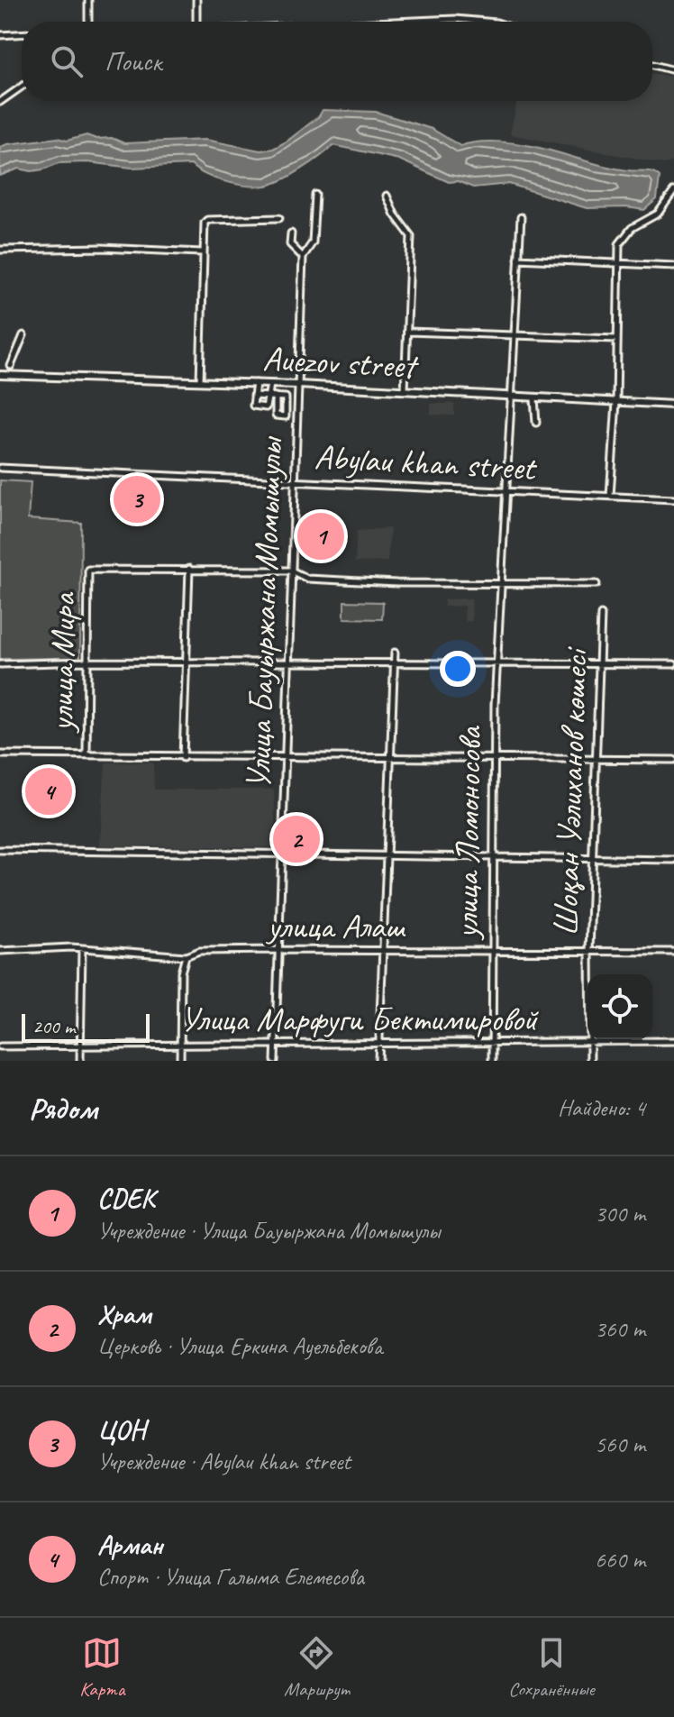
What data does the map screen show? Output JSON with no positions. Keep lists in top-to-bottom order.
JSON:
{
  "streets": {
    "main road": ["Auezov street"],
    "street": [
      "Abylau khan street",
      "Улица Бауыржана Момышулы",
      "улица Мира",
      "Шоқан Уәлиханов көшесі",
      "улица Ломоносова",
      "улица Алаш",
      "Улица Марфуги Бектимировой"
    ]
  },
  "crossings": [
    ["Auezov street", "Улица Бауыржана Момышулы"],
    ["Auezov street", "улица Ломоносова"],
    ["Abylau khan street", "Улица Бауыржана Момышулы"],
    ["Abylau khan street", "улица Ломоносова"],
    ["Улица Бауыржана Момышулы", "улица Алаш"],
    ["Улица Бауыржана Момышулы", "Улица Марфуги Бектимировой"],
    ["Шоқан Уәлиханов көшесі", "улица Алаш"],
    ["Шоқан Уәлиханов көшесі", "Улица Марфуги Бектимировой"],
    ["улица Ломоносова", "улица Алаш"],
    ["улица Ломоносова", "Улица Марфуги Бектимировой"]
  ],
  "scale_bar": "200 m",
  "page": {
    "search": "Поиск",
    "pins": [
      "3",
      "1",
      "4",
      "2"
    ],
    "scale": "200 m",
    "heading": ["Рядом", "Найдено: 4"],
    "list": [
      {
        "mark": "1",
        "name": "CDEK",
        "note": "Учреждение · Улица Бауыржана Момышулы",
        "value": "300 m"
      },
      {
        "mark": "2",
        "name": "Храм",
        "note": "Церковь · Улица Еркина Ауельбекова",
        "value": "360 m"
      },
      {
        "mark": "3",
        "name": "ЦОН",
        "note": "Учреждение · Abylau khan street",
        "value": "560 m"
      },
      {
        "mark": "4",
        "name": "Арман",
        "note": "Спорт · Улица Галыма Елемесова",
        "value": "660 m"
      }
    ],
    "nav": ["Карта", "Маршрут", "Сохранённые"]
  }
}
